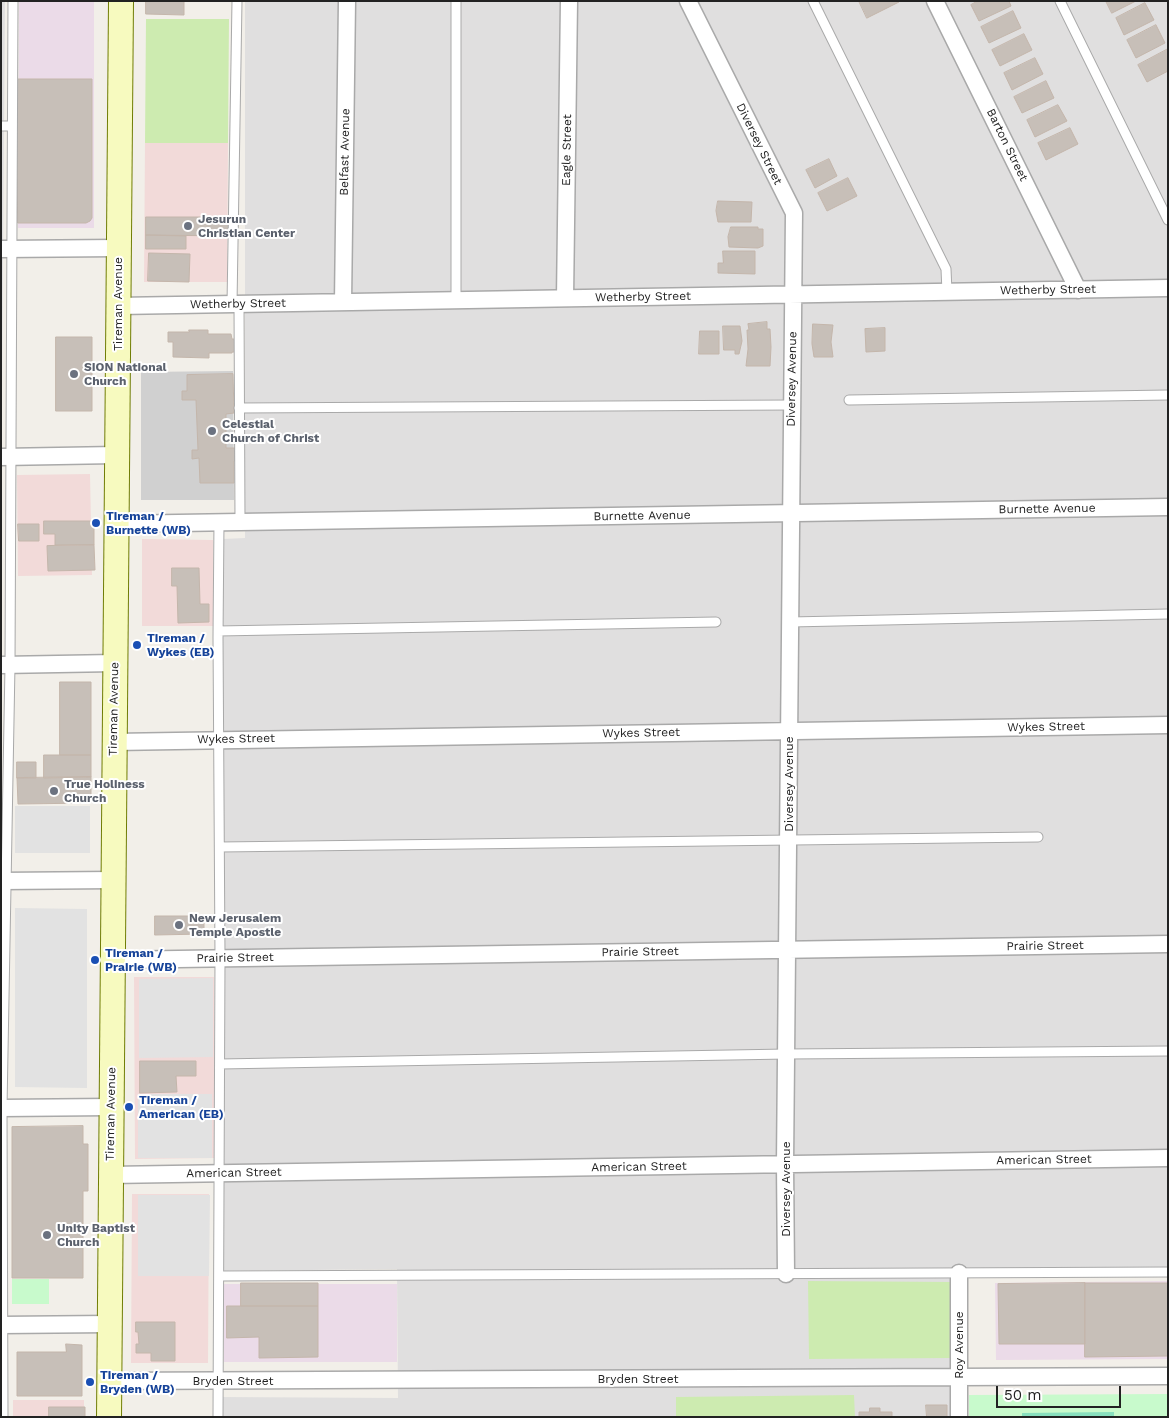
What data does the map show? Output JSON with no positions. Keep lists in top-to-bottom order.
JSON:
{
  "streets": {
    "street": [
      "Diversey Street",
      "Barton Street",
      "Eagle Street",
      "Belfast Avenue",
      "Wetherby Street",
      "Tireman Avenue",
      "Diversey Avenue",
      "Burnette Avenue",
      "Wykes Street",
      "Prairie Street",
      "American Street",
      "Roy Avenue",
      "Bryden Street"
    ]
  },
  "crossings": [
    ["Diversey Street", "Wetherby Street"],
    ["Diversey Street", "Diversey Avenue"],
    ["Barton Street", "Wetherby Street"],
    ["Eagle Street", "Wetherby Street"],
    ["Belfast Avenue", "Wetherby Street"],
    ["Wetherby Street", "Tireman Avenue"],
    ["Wetherby Street", "Diversey Avenue"],
    ["Tireman Avenue", "Burnette Avenue"],
    ["Tireman Avenue", "Wykes Street"],
    ["Tireman Avenue", "Prairie Street"],
    ["Tireman Avenue", "American Street"],
    ["Tireman Avenue", "Bryden Street"],
    ["Diversey Avenue", "Burnette Avenue"],
    ["Diversey Avenue", "Wykes Street"],
    ["Diversey Avenue", "Prairie Street"],
    ["Diversey Avenue", "American Street"],
    ["Roy Avenue", "Bryden Street"]
  ],
  "places": [
    "Jesurun Christian Center",
    "SION National Church",
    "Celestial Church of Christ",
    "Tireman / Burnette (WB)",
    "Tireman / Wykes (EB)",
    "True Holiness Church",
    "New Jerusalem Temple Apostle",
    "Tireman / Prairie (WB)",
    "Tireman / American (EB)",
    "Unity Baptist Church",
    "Tireman / Bryden (WB)"
  ],
  "scale_bar": "50 m"
}
